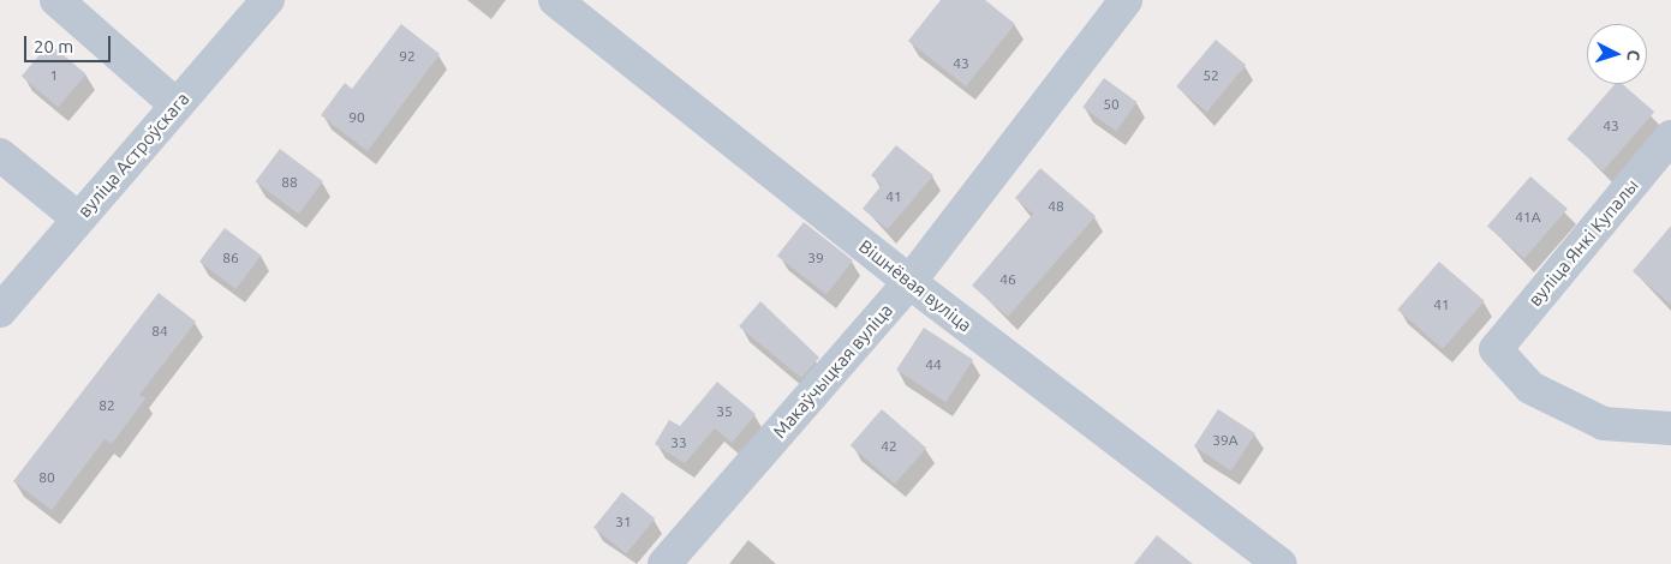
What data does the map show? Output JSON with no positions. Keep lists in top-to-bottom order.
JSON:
{
  "streets": {
    "street": [
      "вуліца Астроўскага",
      "вуліца Янкі Купалы",
      "Вішнёвая вуліца",
      "Макаўчыцкая вуліца"
    ]
  },
  "crossings": [
    ["Вішнёвая вуліца", "Макаўчыцкая вуліца"]
  ],
  "house_numbers": [
    "92",
    "43",
    "1",
    "52",
    "50",
    "90",
    "43",
    "88",
    "41",
    "48",
    "41А",
    "86",
    "39",
    "46",
    "41",
    "84",
    "44",
    "82",
    "35",
    "39А",
    "33",
    "42",
    "80",
    "31"
  ],
  "scale_bar": "20 m",
  "north": "right"
}
